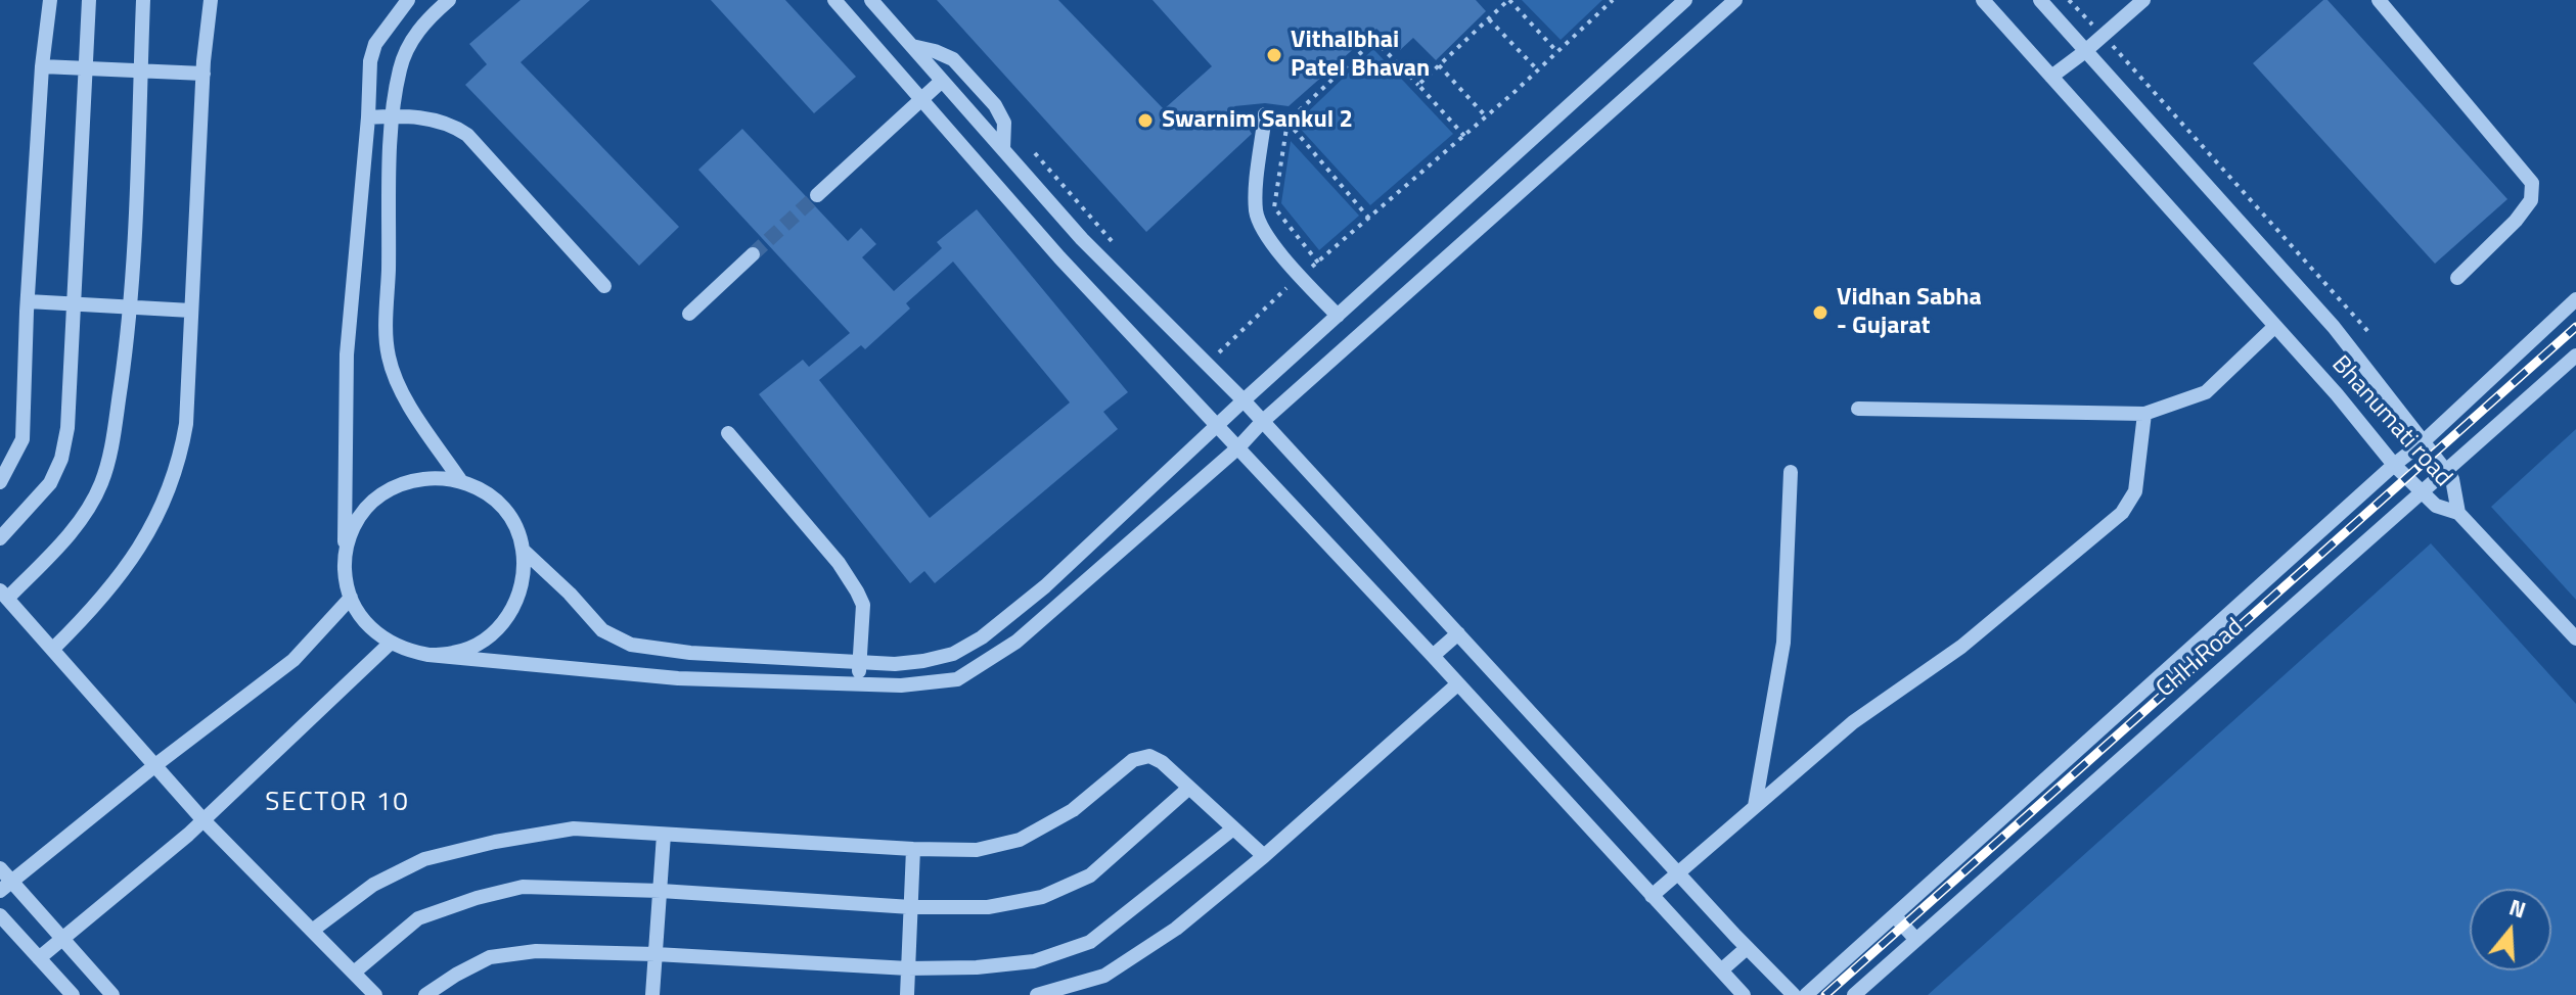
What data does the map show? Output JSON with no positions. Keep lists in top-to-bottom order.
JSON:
{
  "streets": {
    "street": ["Bhanumati road", "CHH Road"]
  },
  "crossings": [
    ["Bhanumati road", "CHH Road"]
  ],
  "districts": ["SECTOR 10"],
  "places": ["Vithalbhai Patel Bhavan", "Swarnim Sankul 2", "Vidhan Sabha - Gujarat"],
  "north": "top"
}
